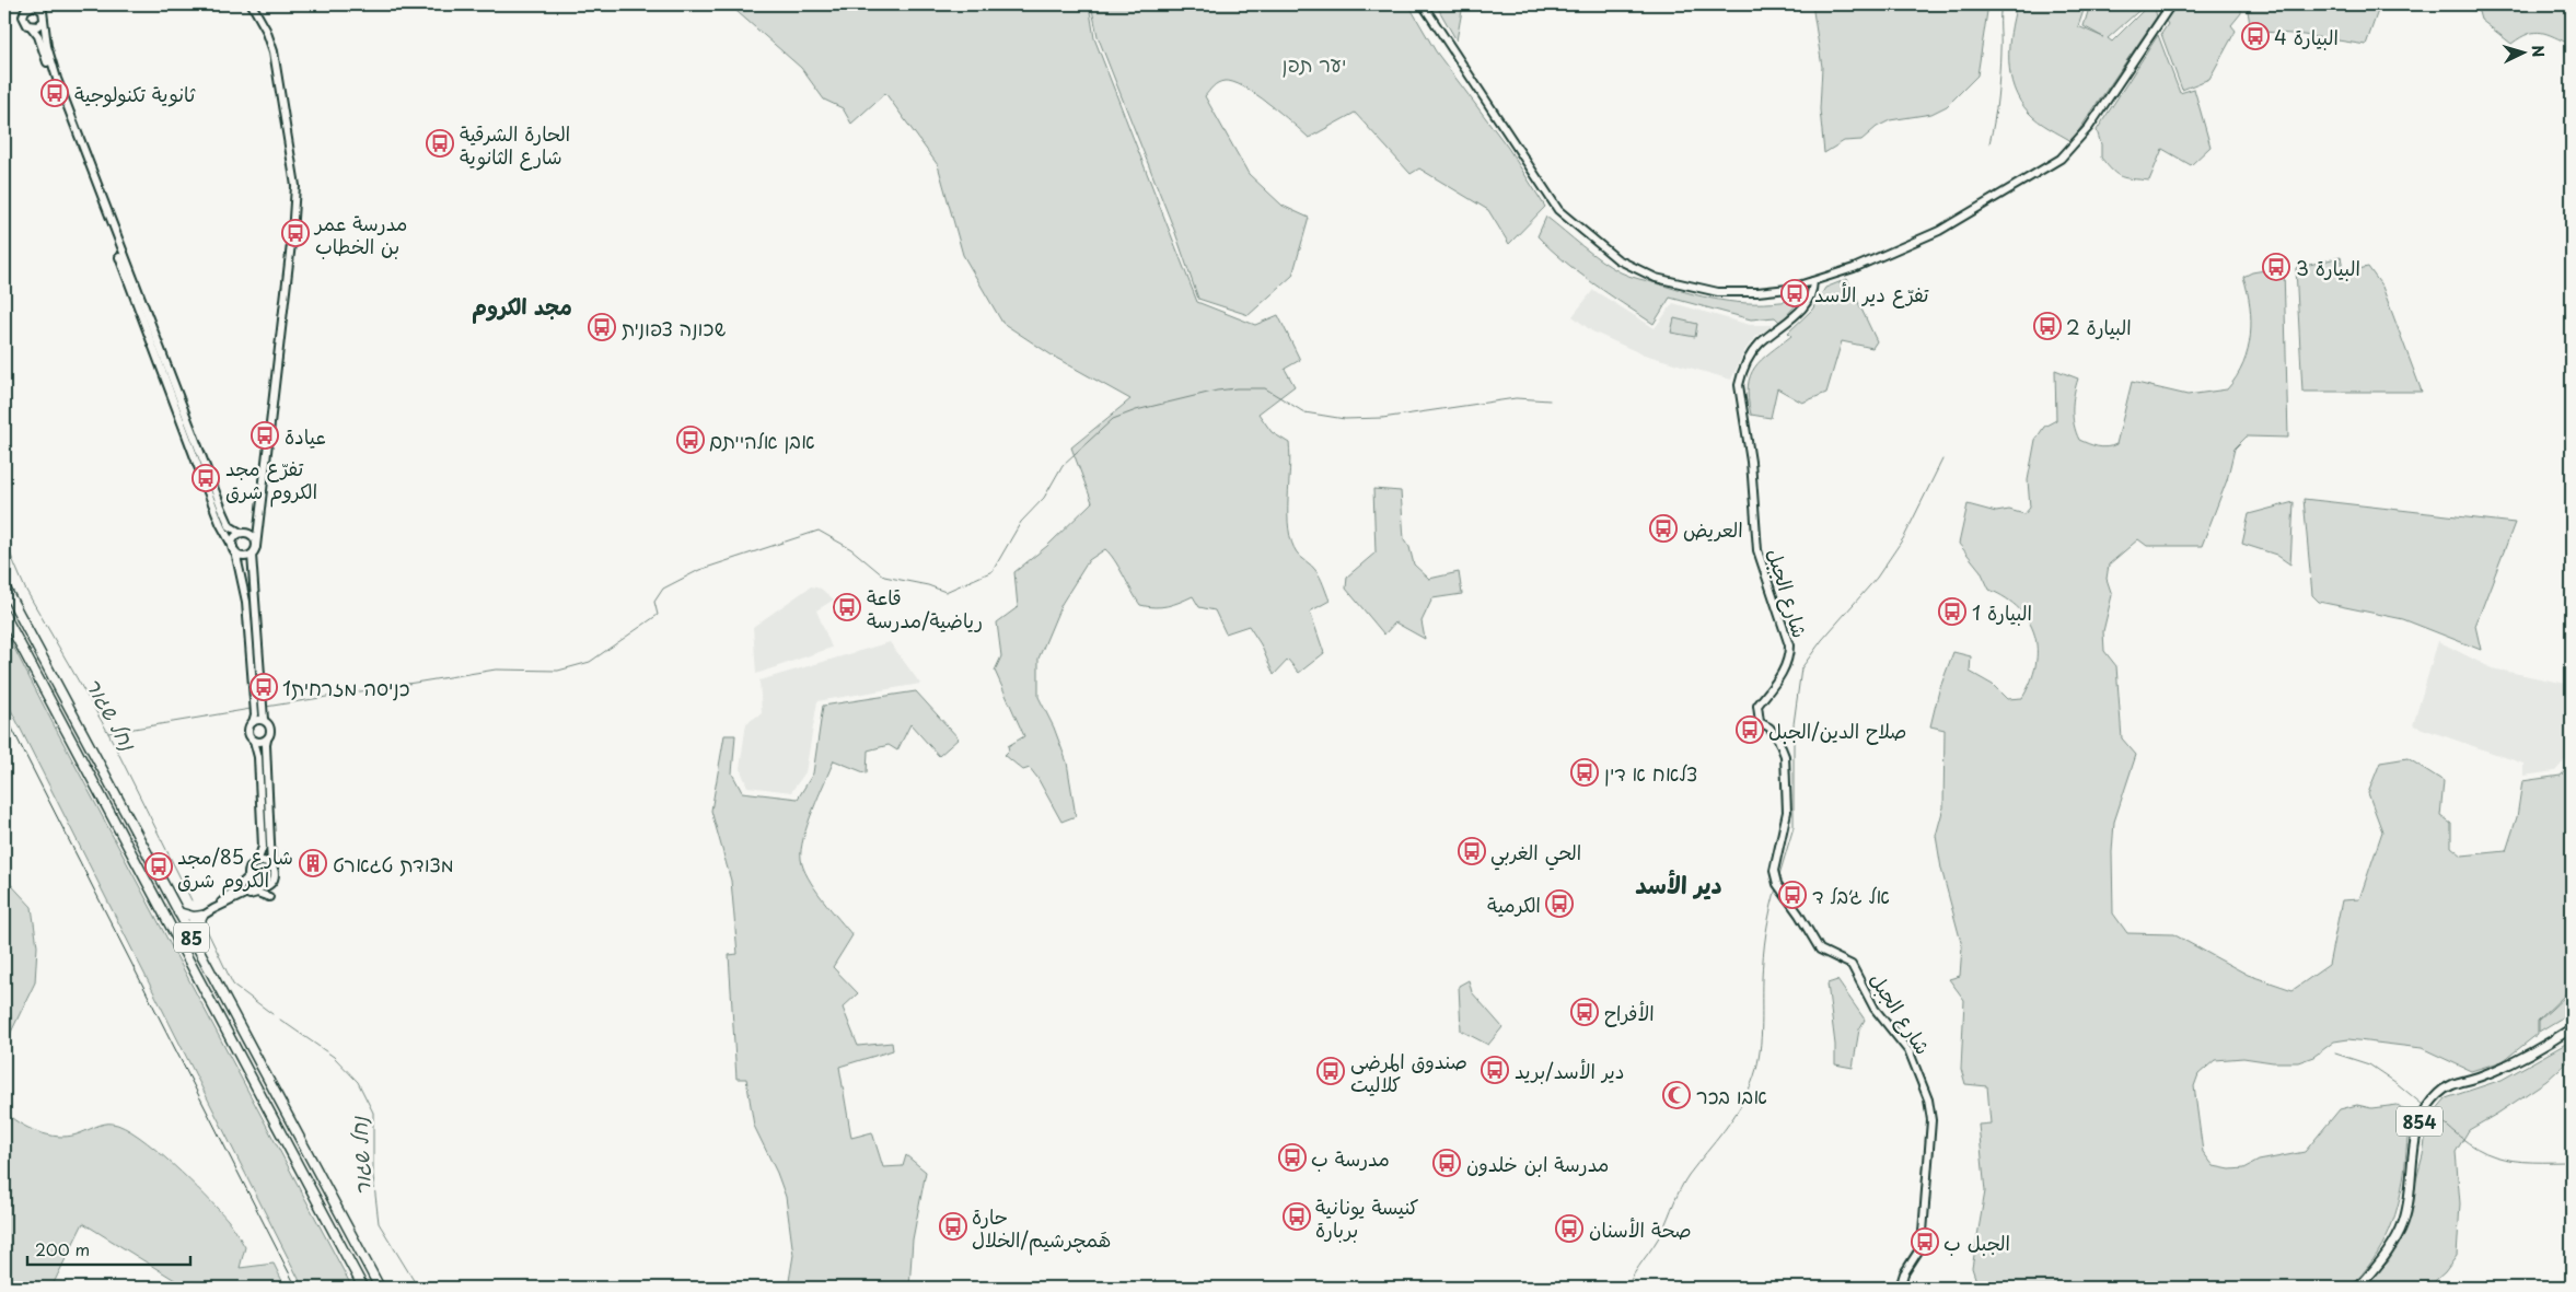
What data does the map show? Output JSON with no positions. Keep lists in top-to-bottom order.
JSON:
{
  "streets": {
    "highway": ["85"],
    "main road": ["854"],
    "street": ["شارع الجبل"]
  },
  "districts": ["مجد الكروم", "دير الأسد"],
  "water": ["נחל שגור"],
  "parks": ["יער תפן"],
  "places": {
    "bus stop": [
      "البيارة 4",
      "ثانوية تكنولوجية",
      "الحارة الشرقية شارع الثانوية",
      "مدرسة عمر بن الخطاب",
      "البيارة 3",
      "تفرّع دير الأسد",
      "البيارة 2",
      "שכונה צפונית",
      "عيادة",
      "אבן אלהייתם",
      "تفرّع مجد الكروم شرق",
      "العريض",
      "قاعة رياضية/مدرسة",
      "البيارة 1",
      "כניסה מזרחית1",
      "صلاح الدين/الجبل",
      "צלאח א דין",
      "الحي الغربي",
      "شارع 85/مجد الكروم شرق",
      "אל ג׳בל ד",
      "الكرمية",
      "الأفراح",
      "دير الأسد/بريد",
      "صندوق المرضى كلاليت",
      "مدرسة ب",
      "مدرسة ابن خلدون",
      "كنيسة يونانية بربارة",
      "حارة هَمچرشيم/الخلال",
      "صحة الأسنان",
      "الجبل ب"
    ],
    "building": ["מצודת טגארט"],
    "mosque": ["אבו בכר"]
  },
  "scale_bar": "200 m",
  "north": "right"
}
